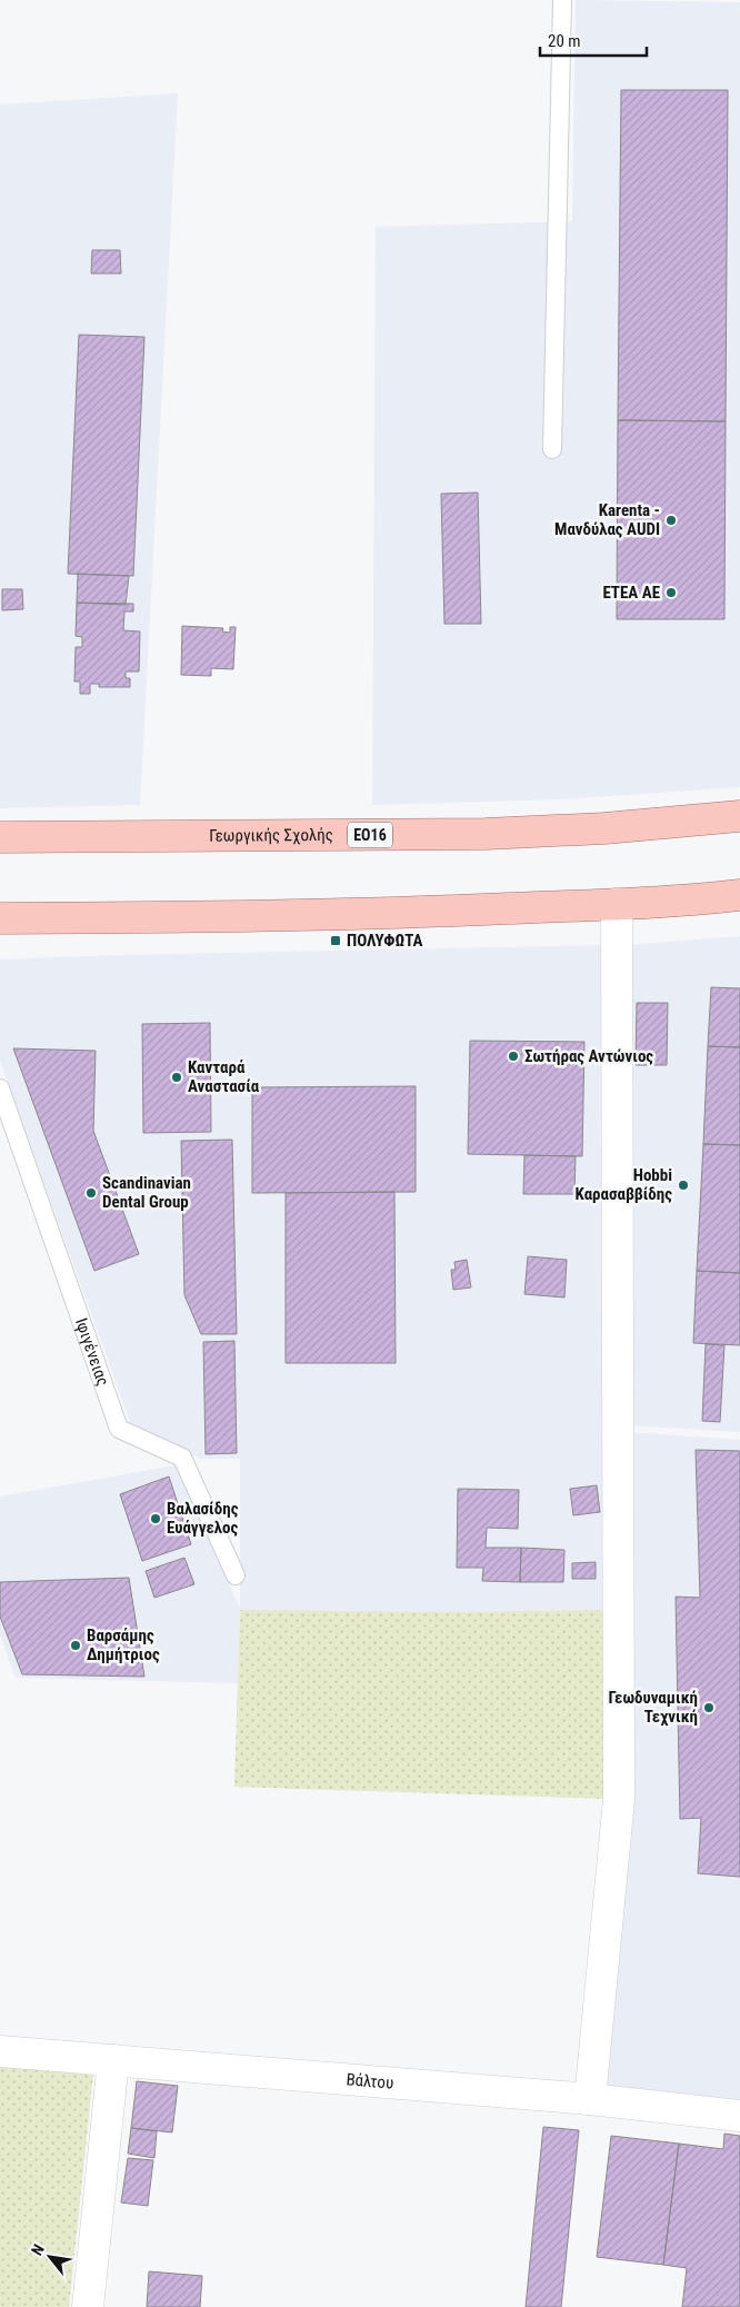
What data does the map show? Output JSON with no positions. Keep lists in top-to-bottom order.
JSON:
{
  "streets": {
    "main road": ["Γεωργικής Σχολής", "ΕΟ16"],
    "street": ["Βάλτου"],
    "lane": ["Ιφιγένειας"]
  },
  "places": {
    "other": [
      "Karenta - Μανδύλας AUDI",
      "ΕΤΕΑ ΑΕ",
      "Σωτήρας Αντώνιος",
      "Κανταρά Αναστασία",
      "Hobbi Καρασαββίδης",
      "Scandinavian Dental Group",
      "Βαλασίδης Ευάγγελος",
      "Βαρσάμης Δημήτριος",
      "Γεωδυναμική Τεχνική"
    ],
    "transit": ["ΠΟΛΥΦΩΤΑ"]
  },
  "scale_bar": "20 m",
  "north": "top left"
}
